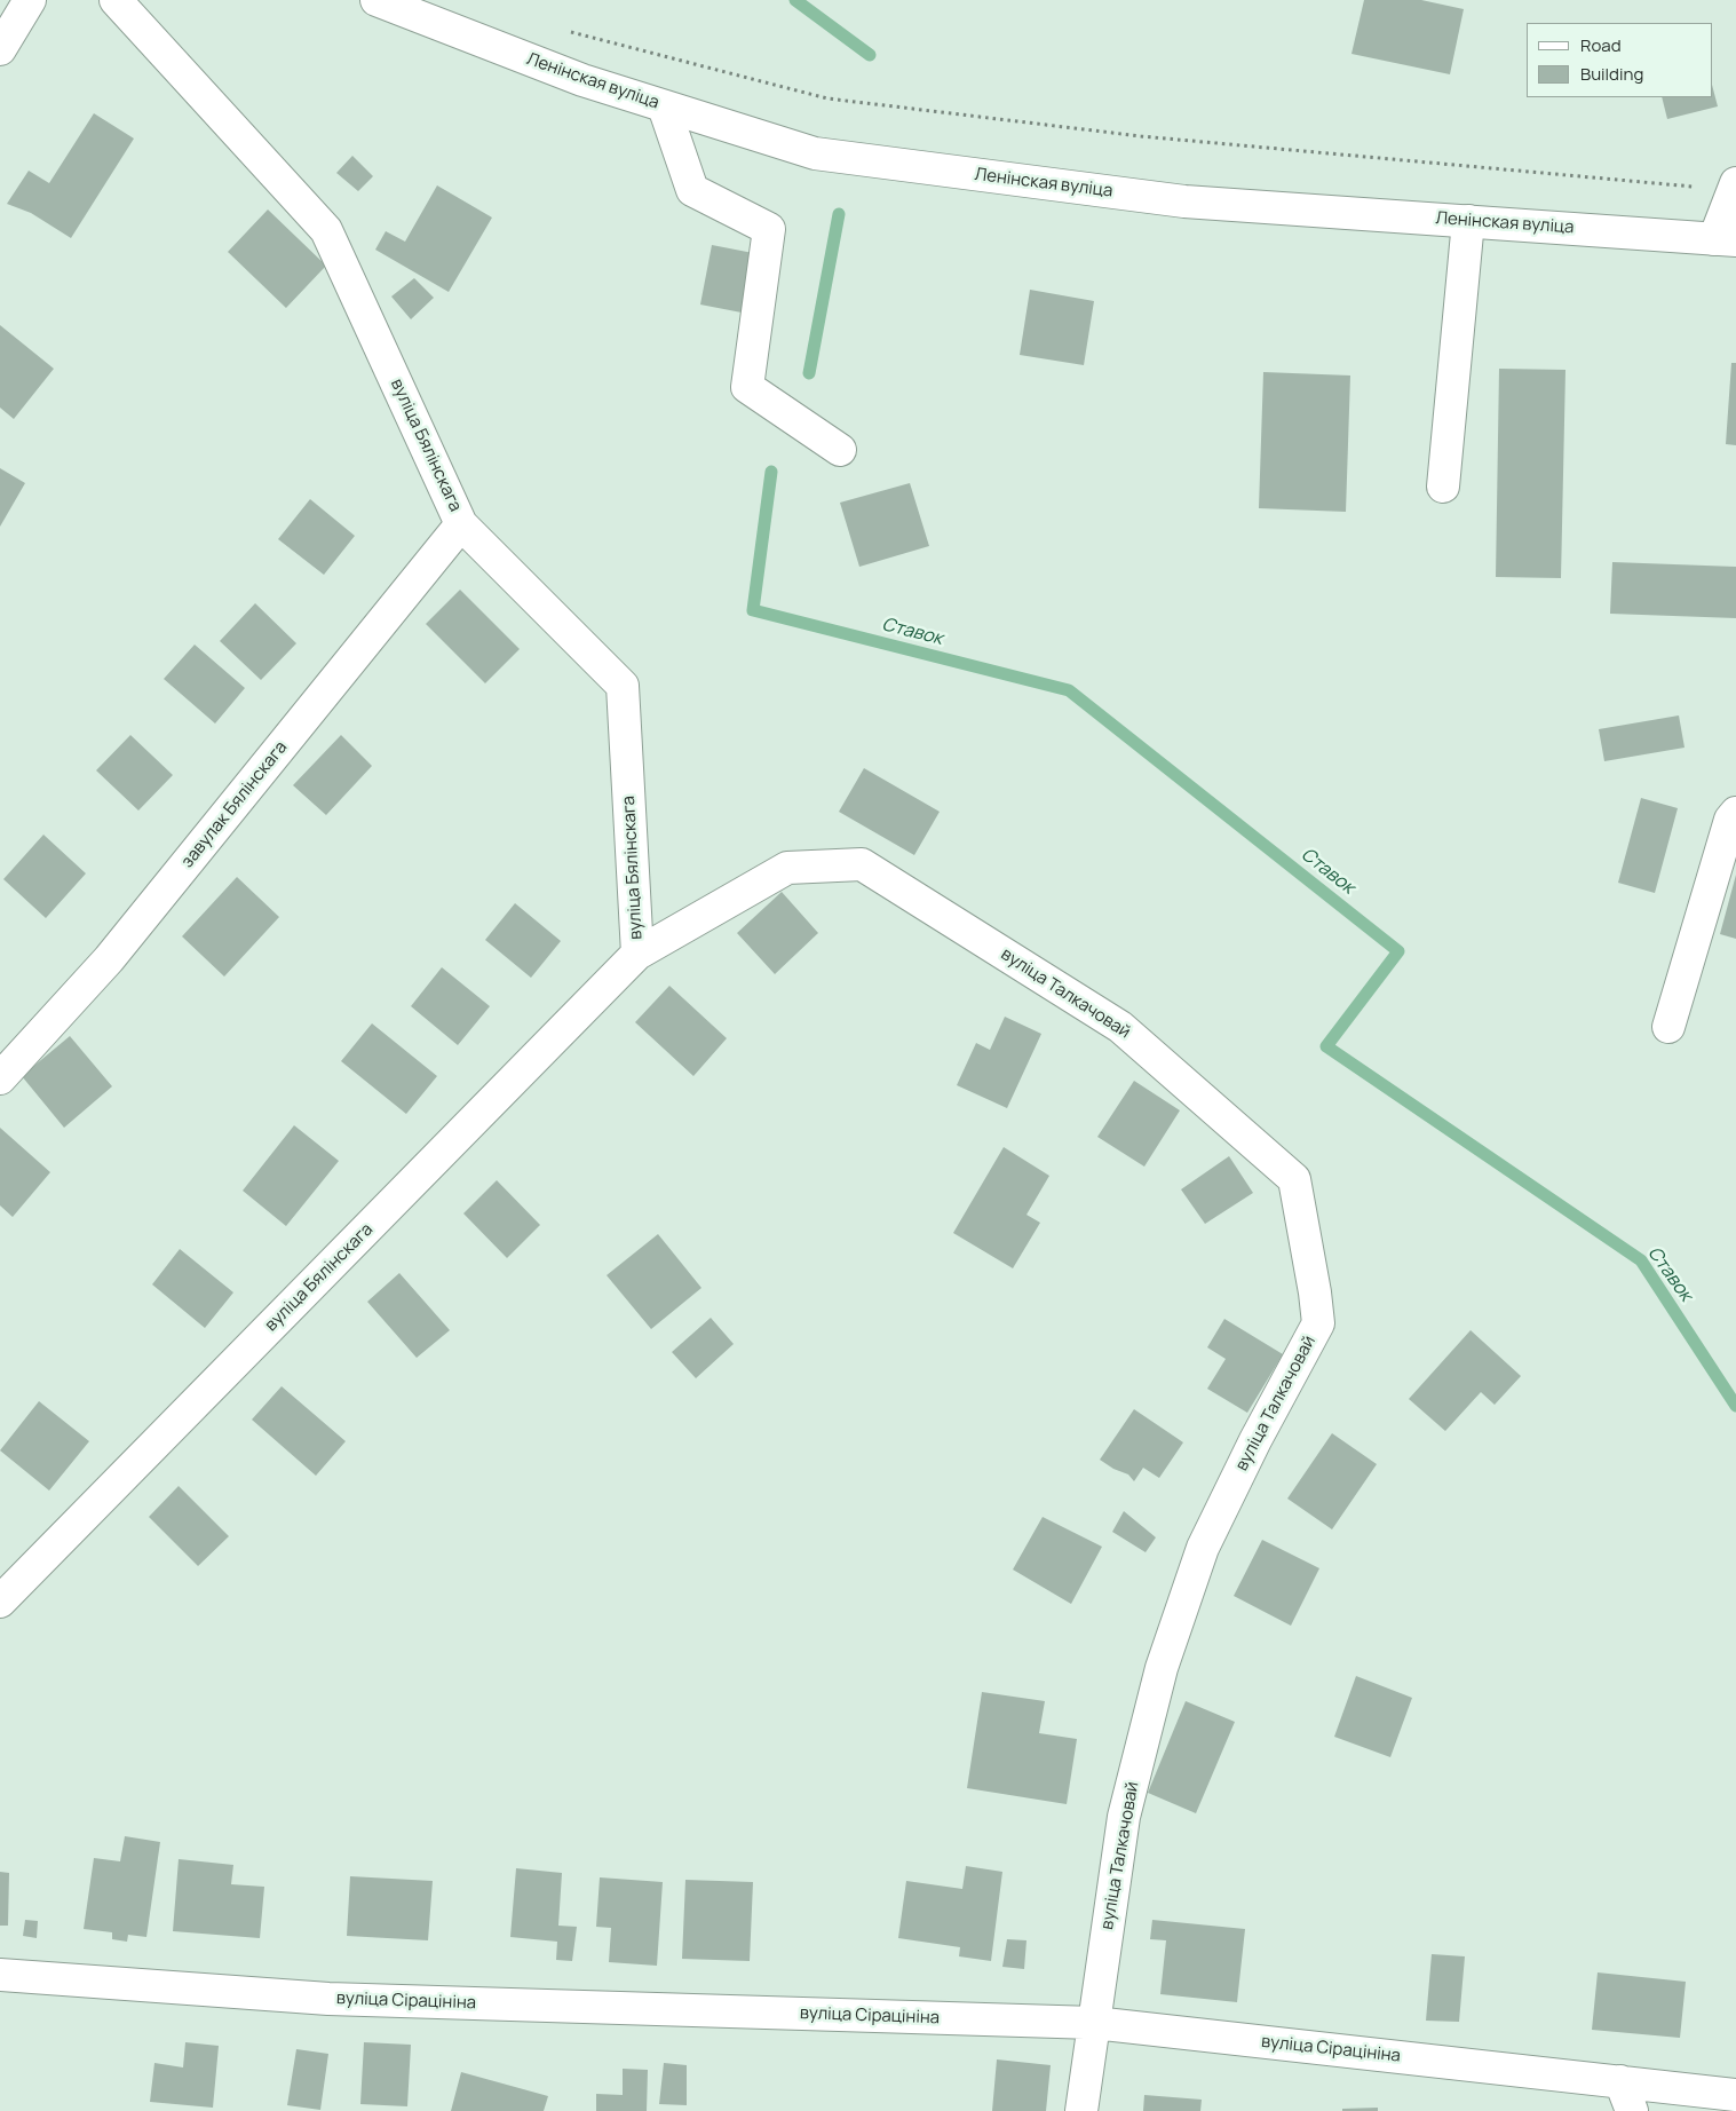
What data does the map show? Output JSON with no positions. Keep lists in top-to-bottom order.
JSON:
{
  "streets": {
    "street": [
      "Ленінская вуліца",
      "вуліца Бялінскага",
      "завулак Бялінскага",
      "вуліца Талкачовай",
      "вуліца Сірацініна"
    ]
  },
  "crossings": [
    ["вуліца Бялінскага", "завулак Бялінскага"],
    ["вуліца Бялінскага", "вуліца Талкачовай"],
    ["вуліца Талкачовай", "вуліца Сірацініна"]
  ],
  "water": ["Ставок"],
  "legend": ["Road", "Building"]
}
